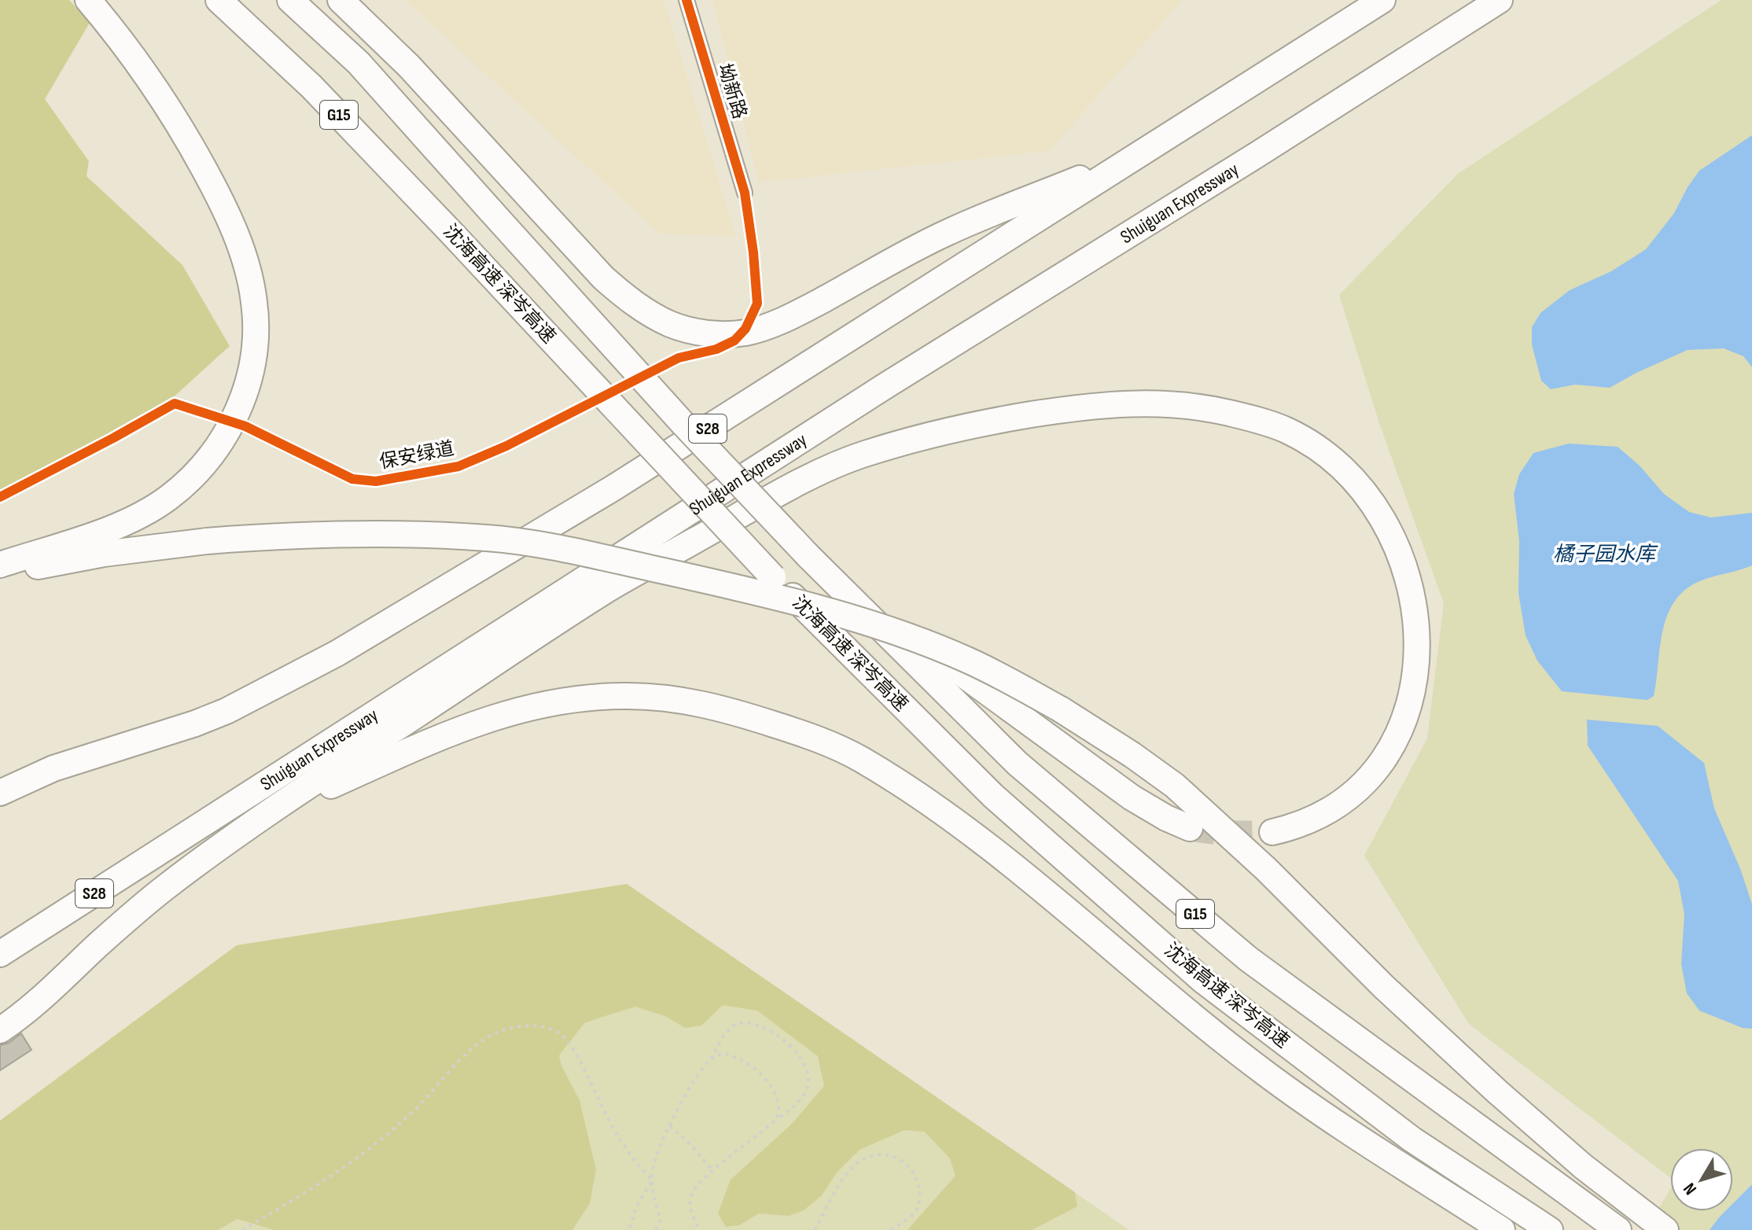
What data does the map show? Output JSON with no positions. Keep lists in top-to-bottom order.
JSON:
{
  "streets": {
    "highway": [
      "G15",
      "Shuiguan Expressway",
      "沈海高速 深岑高速",
      "S28"
    ],
    "street": ["坳新路"],
    "cycle path": ["保安绿道"]
  },
  "water": ["橘子园水库"],
  "north": "bottom left"
}
